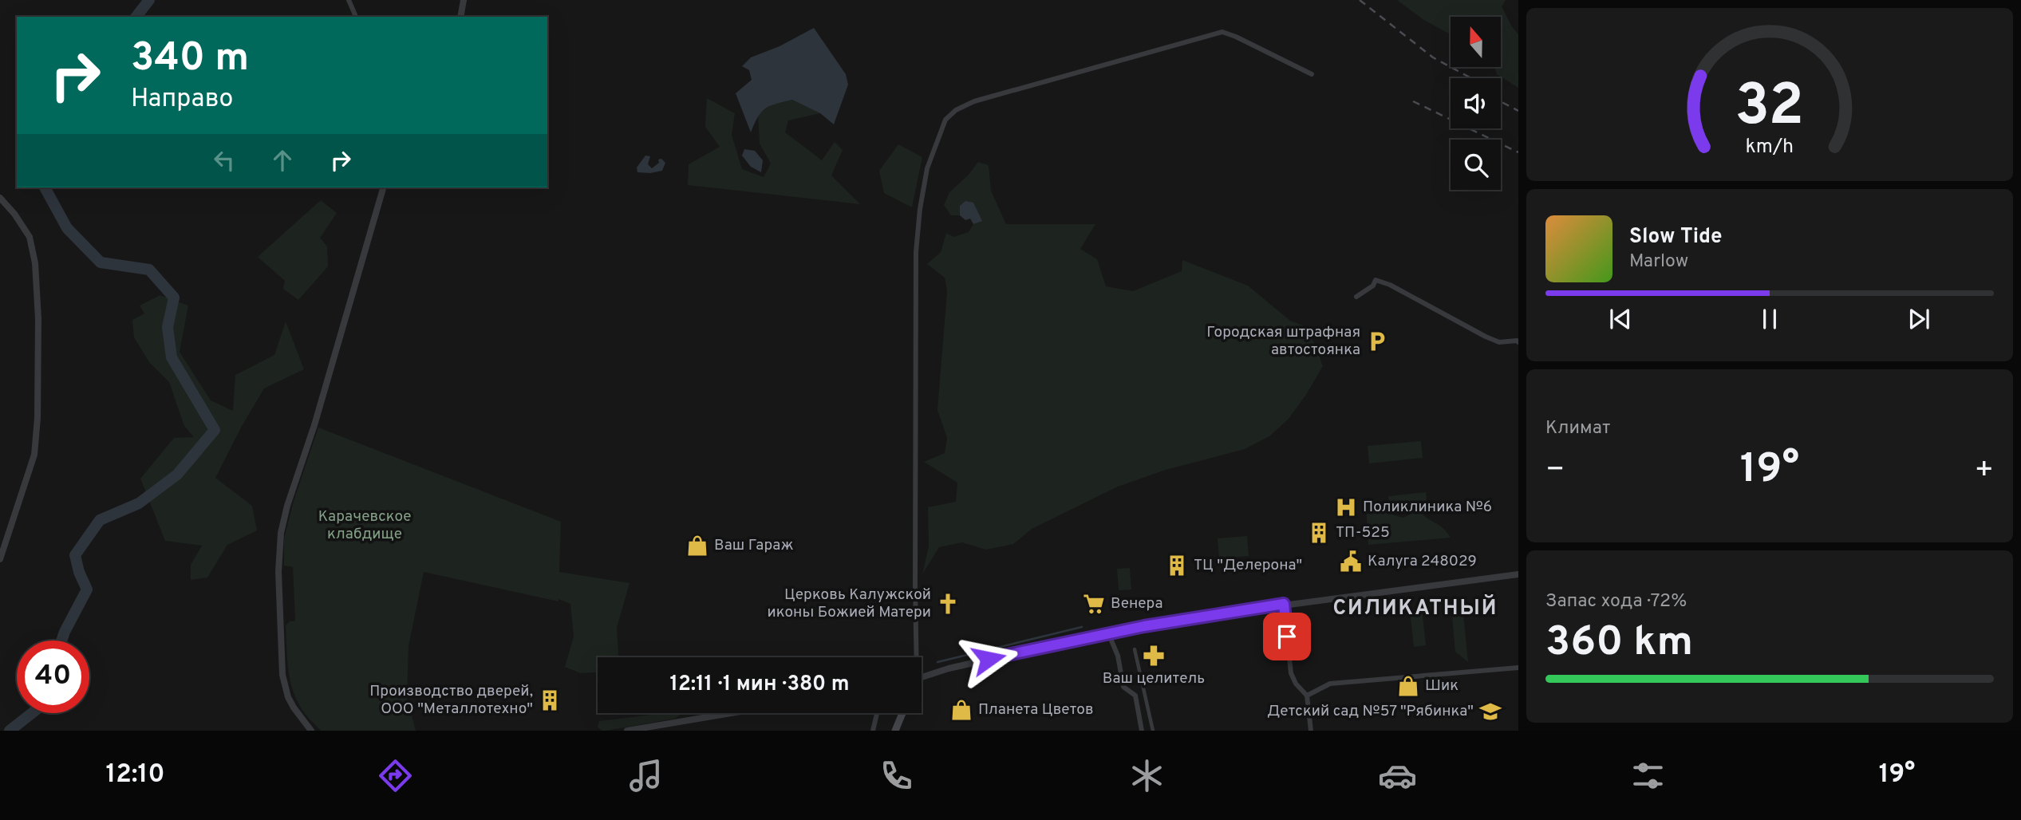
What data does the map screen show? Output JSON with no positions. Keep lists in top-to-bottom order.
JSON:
{
  "districts": ["СИЛИКАТНЫЙ"],
  "parks": ["Карачевское клабдище"],
  "places": {
    "parking": ["Городская штрафная автостоянка"],
    "hospital": ["Поликлиника №6"],
    "building": ["ТП-525", "ТЦ \"Делерона\"", "Производство дверей, ООО \"Металлотехно\""],
    "shop": ["Ваш Гараж", "Шик", "Планета Цветов"],
    "public building": ["Калуга 248029"],
    "church": ["Церковь Калужской иконы Божией Матери"],
    "supermarket": ["Венера"],
    "pharmacy": ["Ваш целитель"],
    "school or university": ["Детский сад №57 \"Рябинка\""]
  },
  "north": "top",
  "page": {
    "turn": ["340 m", "Направо"],
    "song": ["Slow Tide", "Marlow"],
    "tile": [
      "Климат",
      ["Запас хода · 72%", "360 km"]
    ],
    "heat": ["−", "19°", "+"],
    "limit": "40",
    "trip": "12:11 · 1 мин · 380 m",
    "tabs": ["12:10", "19°"],
    "gauge": ["32", "km/h"]
  }
}
